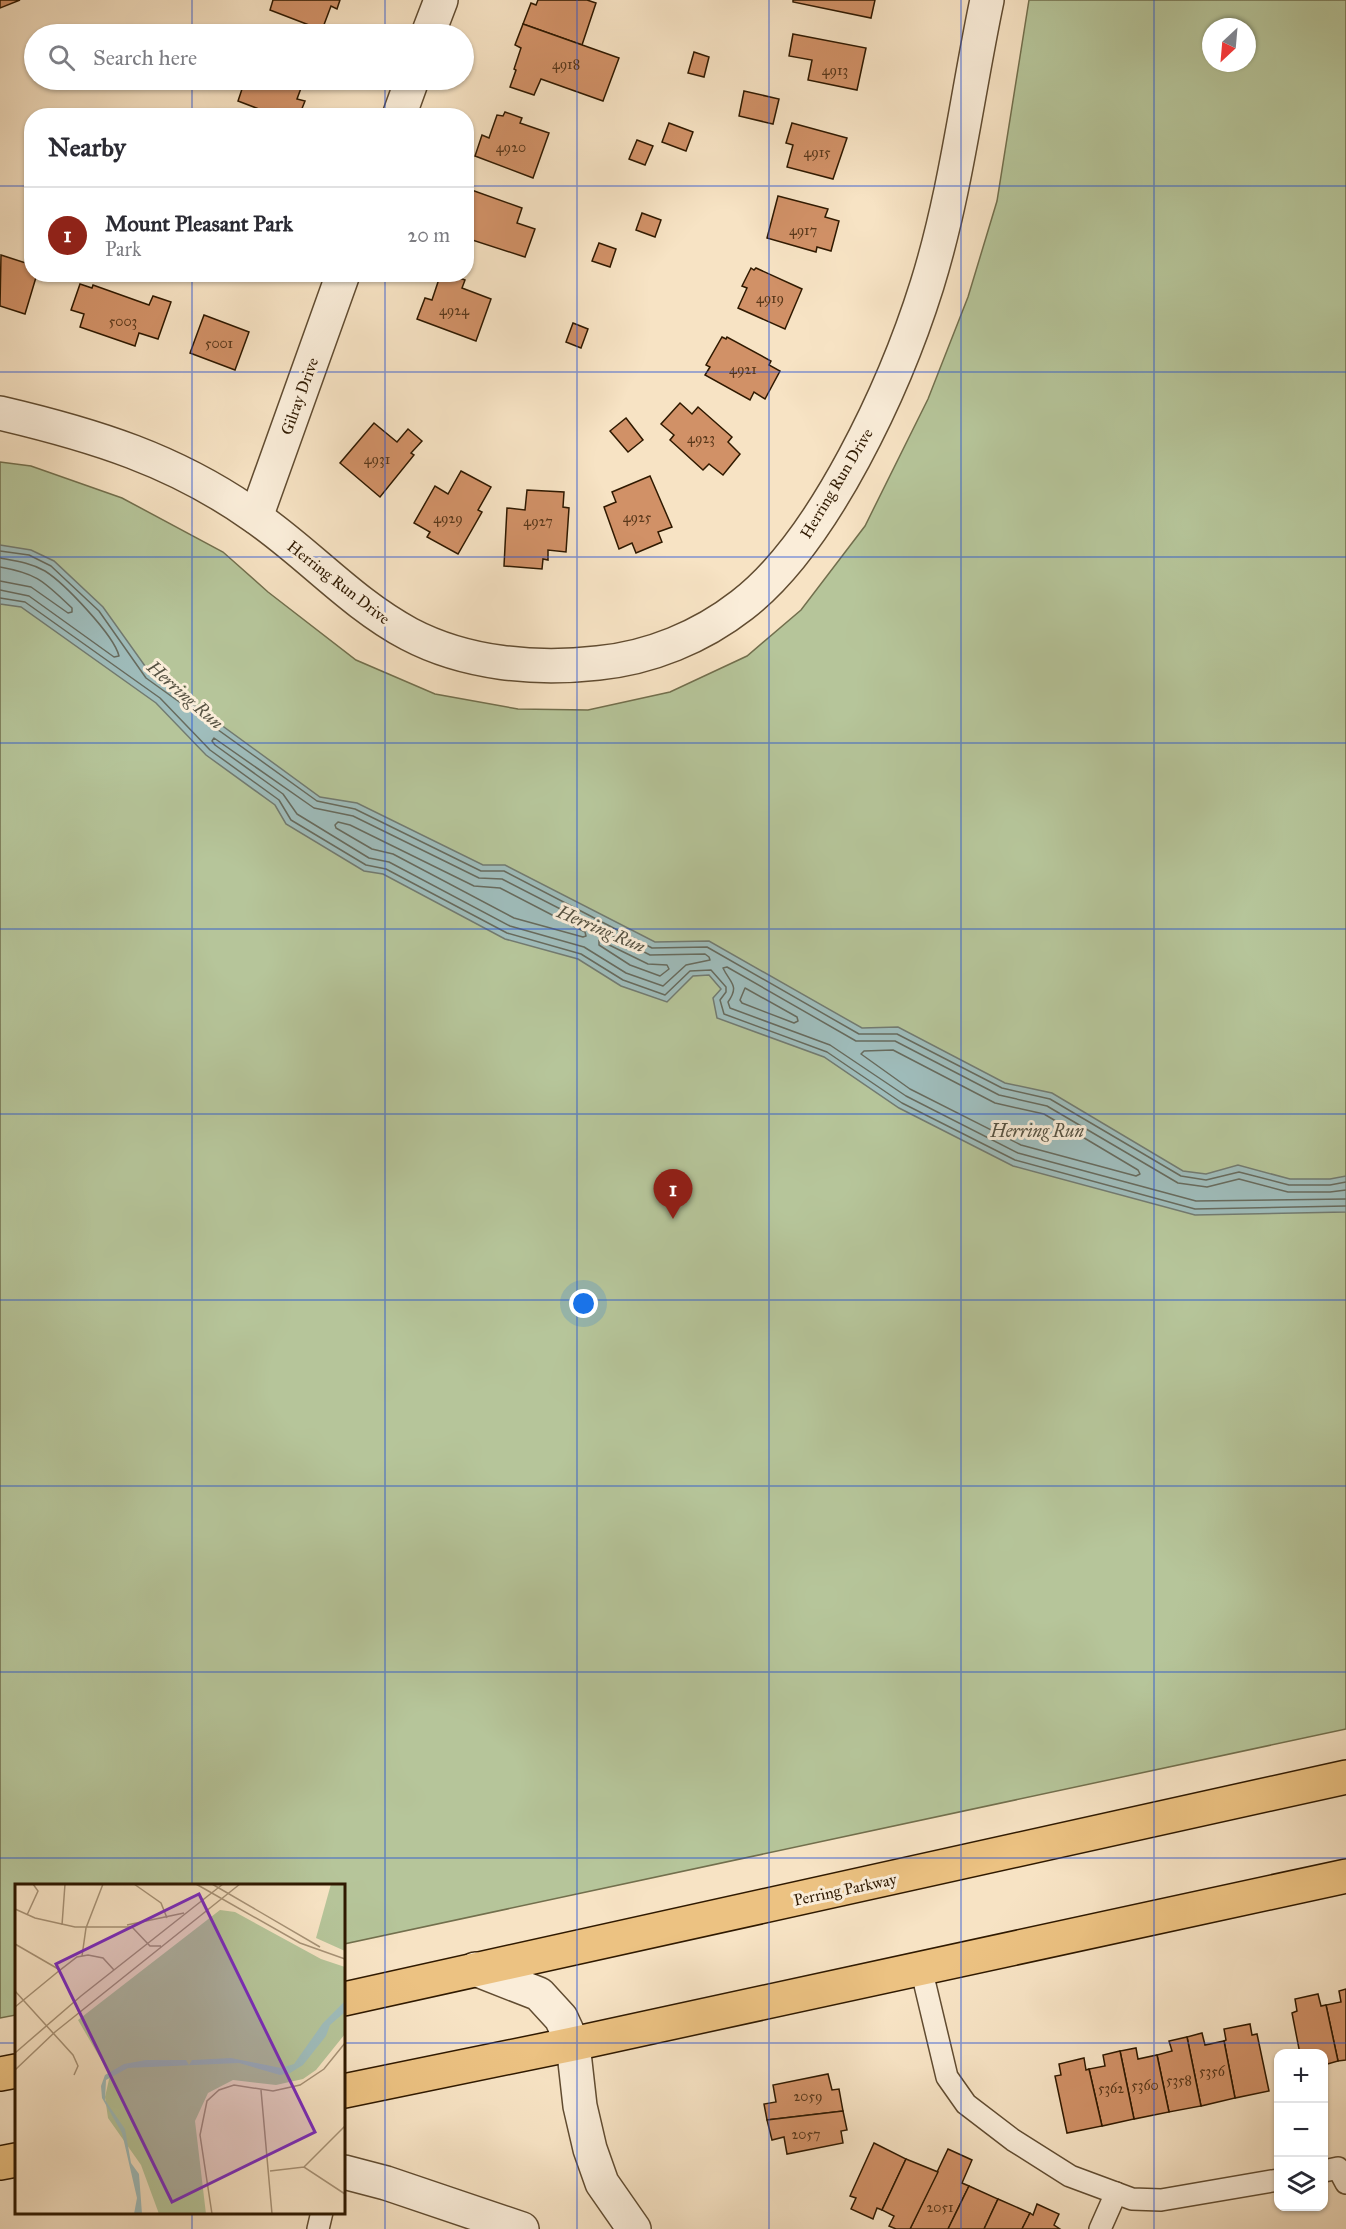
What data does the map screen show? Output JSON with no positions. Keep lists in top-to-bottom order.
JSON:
{
  "streets": {
    "main road": ["Perring Parkway"],
    "street": ["Gilray Drive", "Herring Run Drive"]
  },
  "crossings": [
    ["Gilray Drive", "Herring Run Drive"]
  ],
  "water": ["Herring Run"],
  "house_numbers": [
    "4918",
    "4913",
    "4920",
    "4915",
    "4917",
    "4919",
    "4924",
    "5003",
    "5001",
    "4921",
    "4923",
    "4931",
    "4925",
    "4929",
    "4927",
    "5356",
    "5358",
    "5360",
    "5362",
    "2059",
    "2057",
    "2051"
  ],
  "north": "bottom left",
  "page": {
    "search": "Search here",
    "heading": "Nearby",
    "list": [
      {
        "mark": "1",
        "name": "Mount Pleasant Park",
        "note": "Park",
        "value": "20 m"
      }
    ],
    "pins": "1",
    "map_buttons": ["+", "−"]
  }
}
